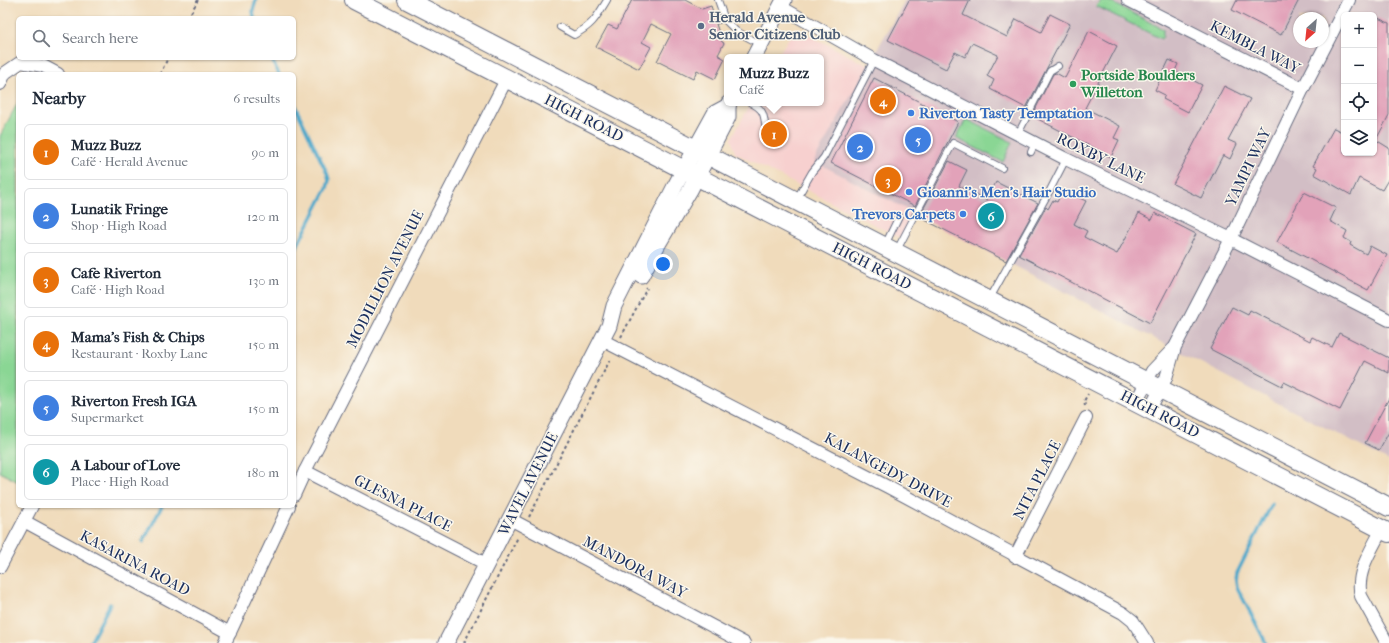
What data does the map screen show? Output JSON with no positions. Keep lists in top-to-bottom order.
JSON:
{
  "streets": {
    "main road": ["HIGH ROAD"],
    "street": [
      "KEMBLA WAY",
      "ROXBY LANE",
      "YAMPI WAY",
      "MODILLION AVENUE",
      "KALANGEDY DRIVE",
      "NITA PLACE",
      "WAVEL AVENUE",
      "GLESNA PLACE",
      "KASARINA ROAD",
      "MANDORA WAY"
    ]
  },
  "crossings": [
    ["KEMBLA WAY", "YAMPI WAY"],
    ["HIGH ROAD", "YAMPI WAY"],
    ["HIGH ROAD", "MODILLION AVENUE"],
    ["HIGH ROAD", "WAVEL AVENUE"],
    ["ROXBY LANE", "YAMPI WAY"],
    ["MODILLION AVENUE", "GLESNA PLACE"],
    ["KALANGEDY DRIVE", "NITA PLACE"],
    ["KALANGEDY DRIVE", "WAVEL AVENUE"],
    ["WAVEL AVENUE", "GLESNA PLACE"],
    ["WAVEL AVENUE", "MANDORA WAY"]
  ],
  "places": [
    "Herald Avenue Senior Citizens Club",
    "Portside Boulders Willetton",
    "Riverton Tasty Temptation",
    "Gioanni's Men's Hair Studio",
    "Trevors Carpets"
  ],
  "north": "bottom left",
  "page": {
    "map_buttons": ["+", "−"],
    "search": "Search here",
    "popup": ["Muzz Buzz", "Café"],
    "heading": ["Nearby", "6 results"],
    "pins": [
      "4",
      "1",
      "5",
      "2",
      "3",
      "6"
    ],
    "list": [
      {
        "mark": "1",
        "name": "Muzz Buzz",
        "note": "Café · Herald Avenue",
        "value": "90 m"
      },
      {
        "mark": "2",
        "name": "Lunatik Fringe",
        "note": "Shop · High Road",
        "value": "120 m"
      },
      {
        "mark": "3",
        "name": "Cafe Riverton",
        "note": "Café · High Road",
        "value": "130 m"
      },
      {
        "mark": "4",
        "name": "Mama's Fish & Chips",
        "note": "Restaurant · Roxby Lane",
        "value": "150 m"
      },
      {
        "mark": "5",
        "name": "Riverton Fresh IGA",
        "note": "Supermarket",
        "value": "150 m"
      },
      {
        "mark": "6",
        "name": "A Labour of Love",
        "note": "Place · High Road",
        "value": "180 m"
      }
    ]
  }
}
